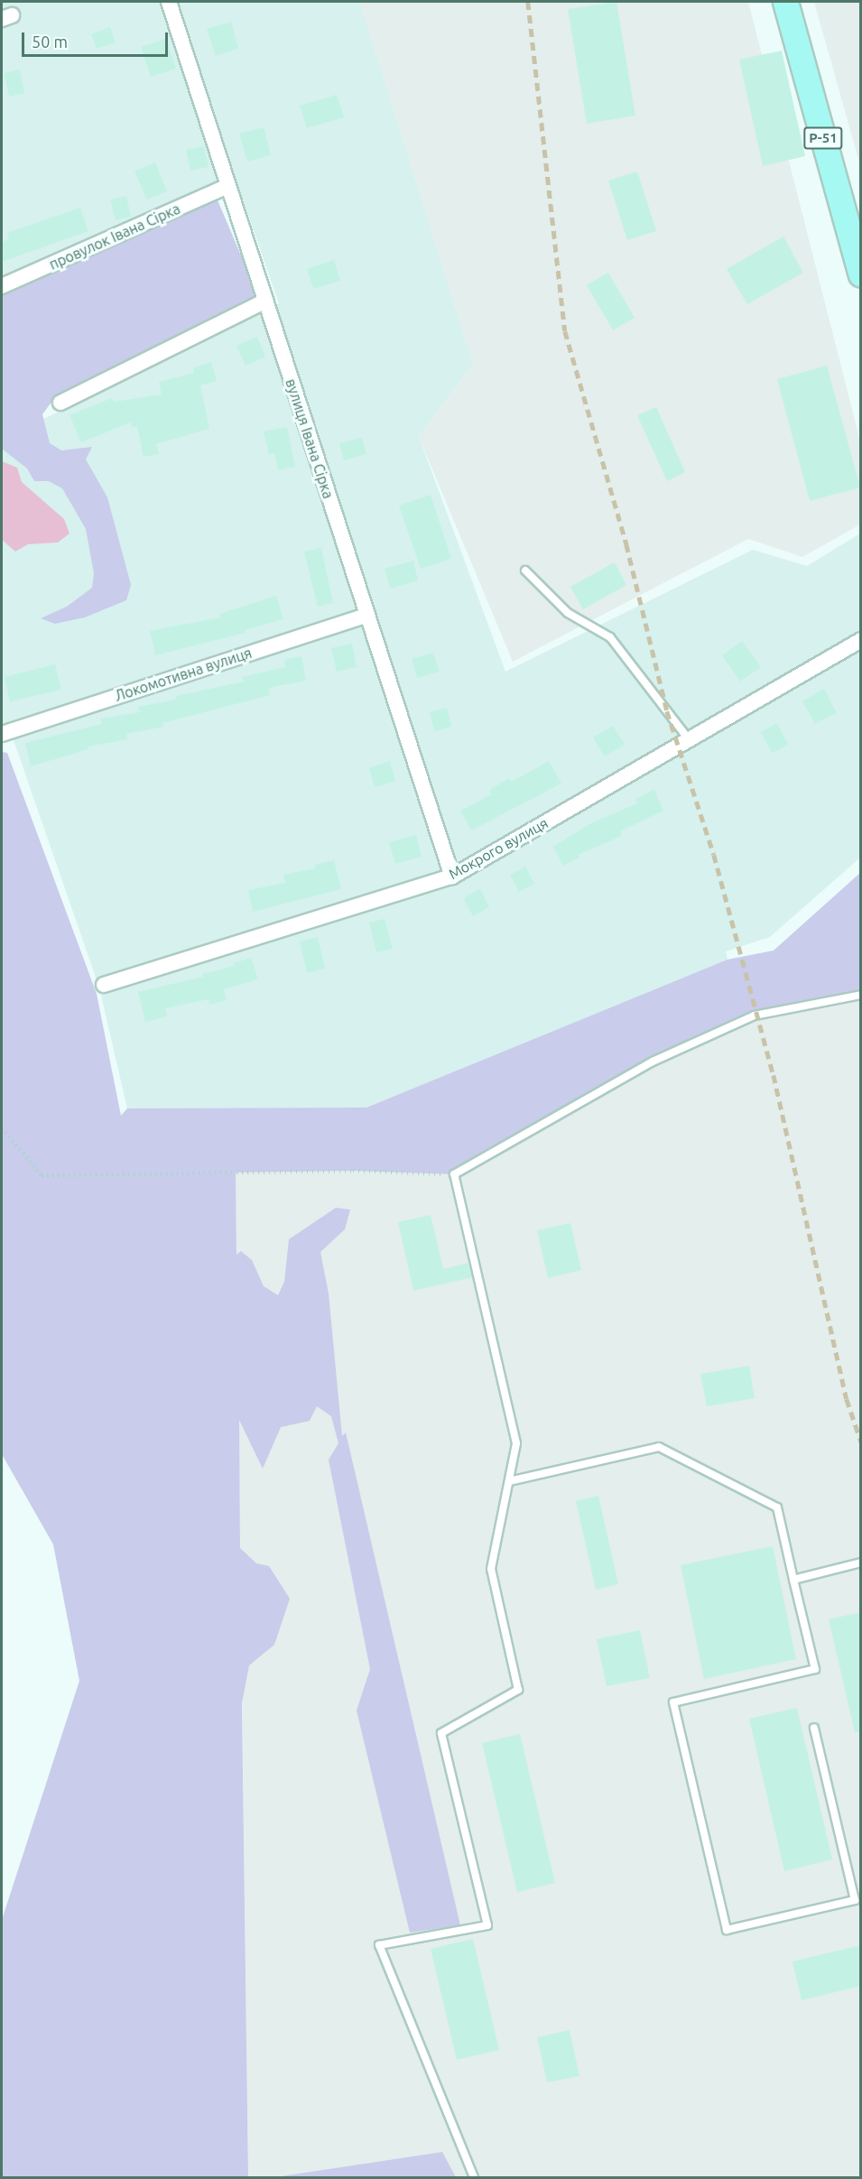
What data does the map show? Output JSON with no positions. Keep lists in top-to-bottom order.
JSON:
{
  "streets": {
    "main road": ["Р-51"],
    "street": [
      "провулок Івана Сірка",
      "вулиця Івана Сірка",
      "Локомотивна вулиця",
      "Мокрого вулиця"
    ]
  },
  "crossings": [
    ["провулок Івана Сірка", "вулиця Івана Сірка"],
    ["вулиця Івана Сірка", "Локомотивна вулиця"],
    ["вулиця Івана Сірка", "Мокрого вулиця"]
  ],
  "scale_bar": "50 m"
}
